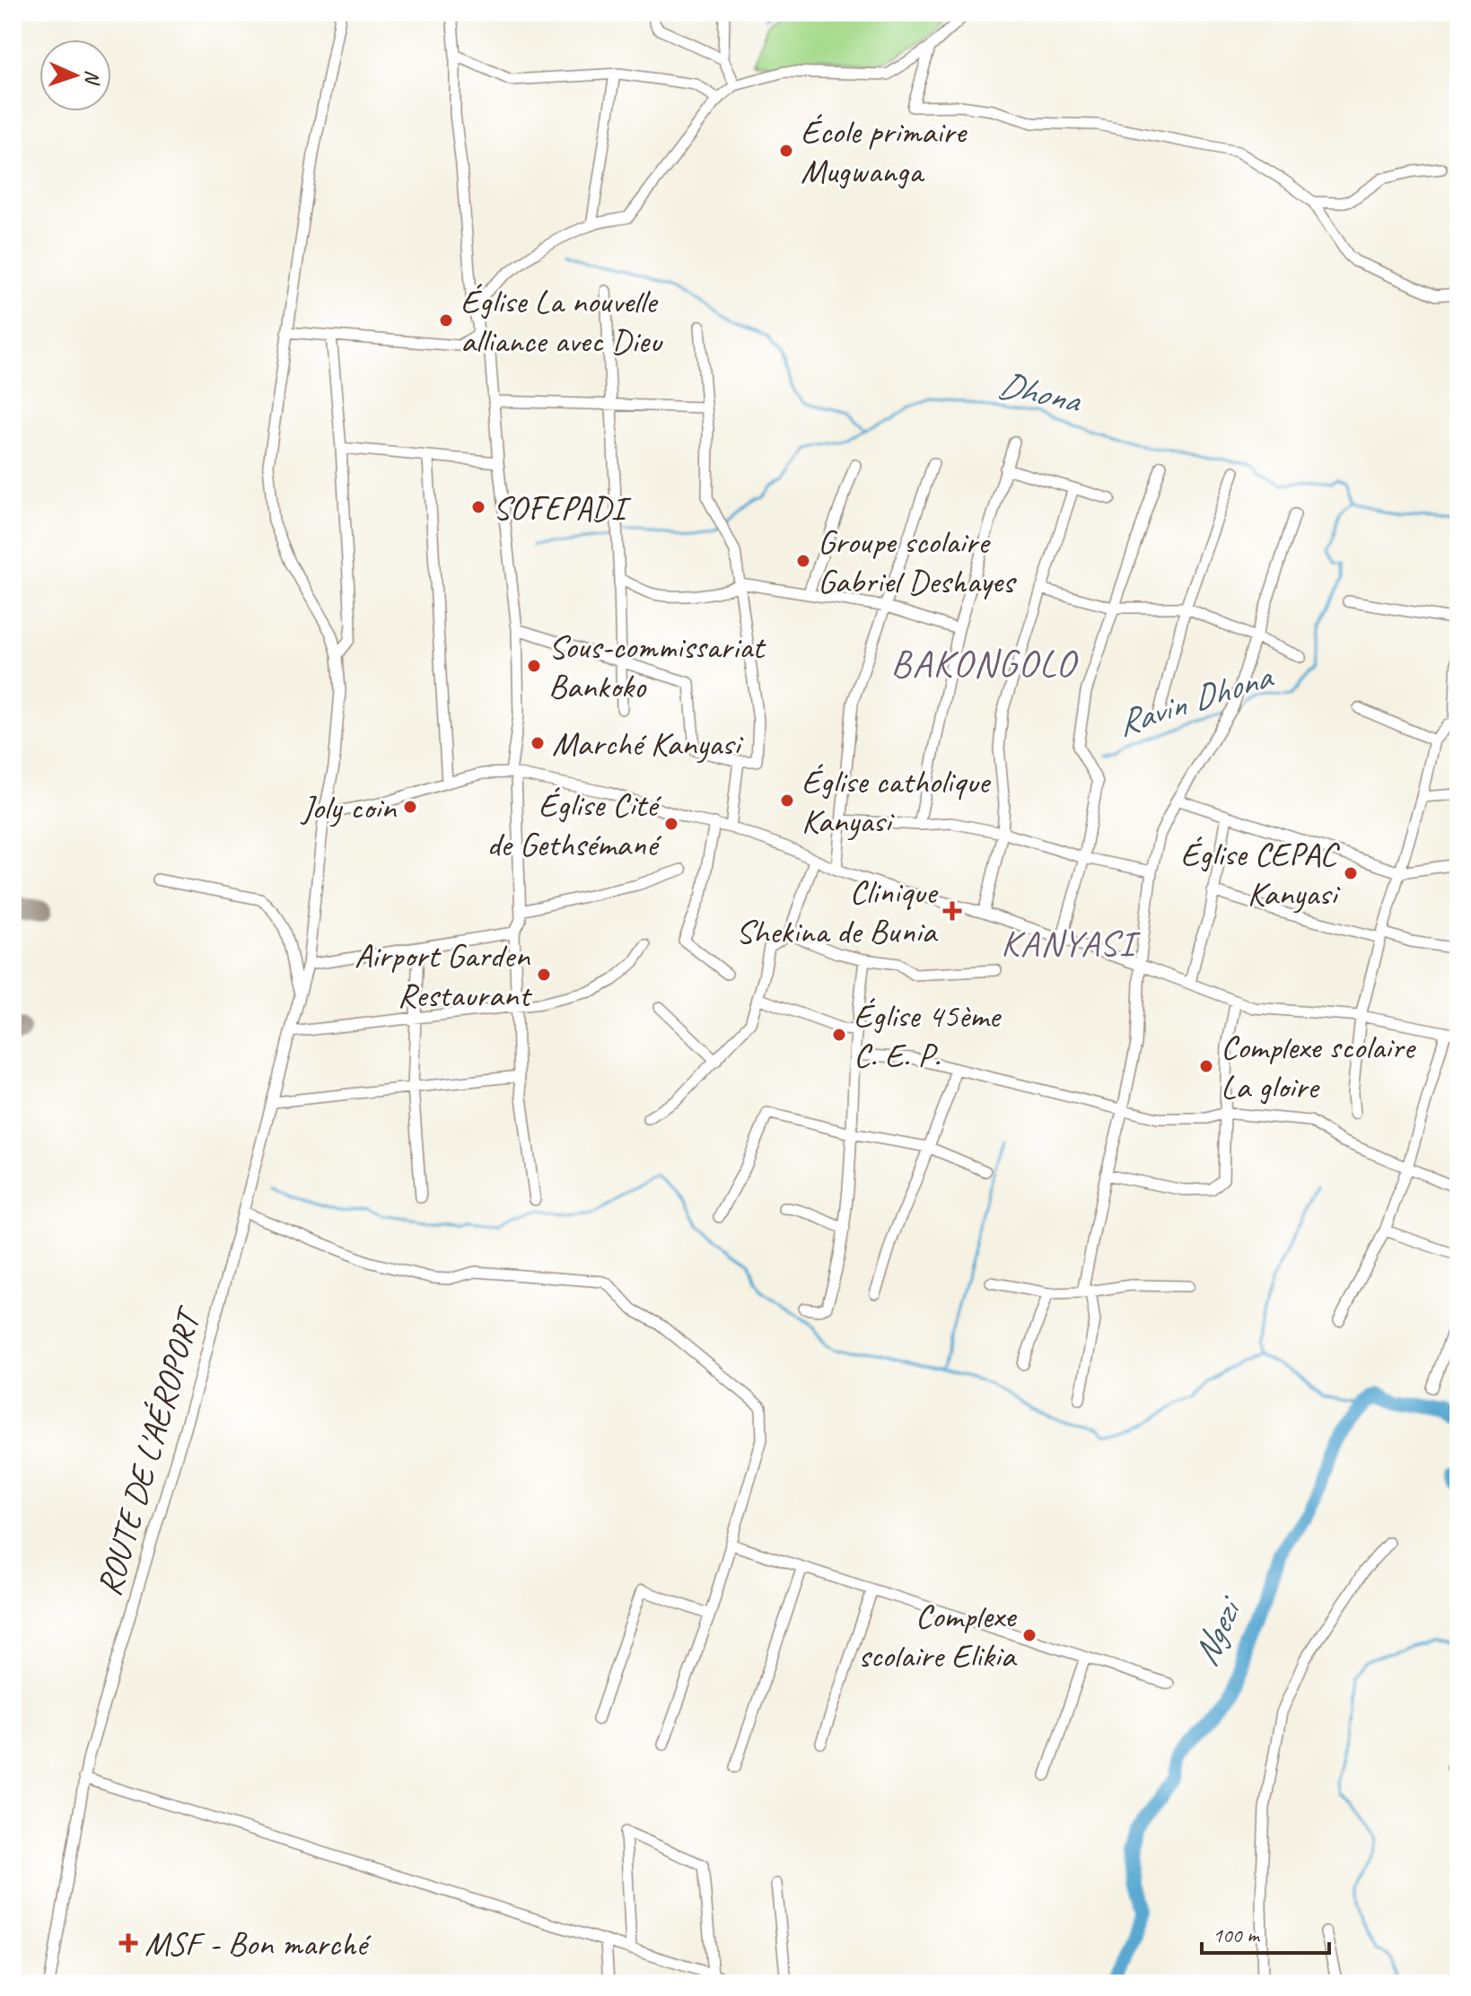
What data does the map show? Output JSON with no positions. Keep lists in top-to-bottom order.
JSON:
{
  "streets": {
    "street": ["ROUTE DE L'AÉROPORT"]
  },
  "districts": ["BAKONGOLO", "KANYASI"],
  "water": ["Dhona", "Ravin Dhona", "Ngezi"],
  "places": {
    "other": [
      "École primaire Mugwanga",
      "Église La nouvelle alliance avec Dieu",
      "SOFEPADI",
      "Groupe scolaire Gabriel Deshayes",
      "Sous-commissariat Bankoko",
      "Marché Kanyasi",
      "Église catholique Kanyasi",
      "Joly coin",
      "Église Cité de Gethsémané",
      "Église CEPAC Kanyasi",
      "Airport Garden Restaurant",
      "Église 45ème C. E. P.",
      "Complexe scolaire La gloire",
      "Complexe scolaire Elikia"
    ],
    "health": ["Clinique Shekina de Bunia", "MSF - Bon marché"]
  },
  "scale_bar": "100 m",
  "north": "right"
}
